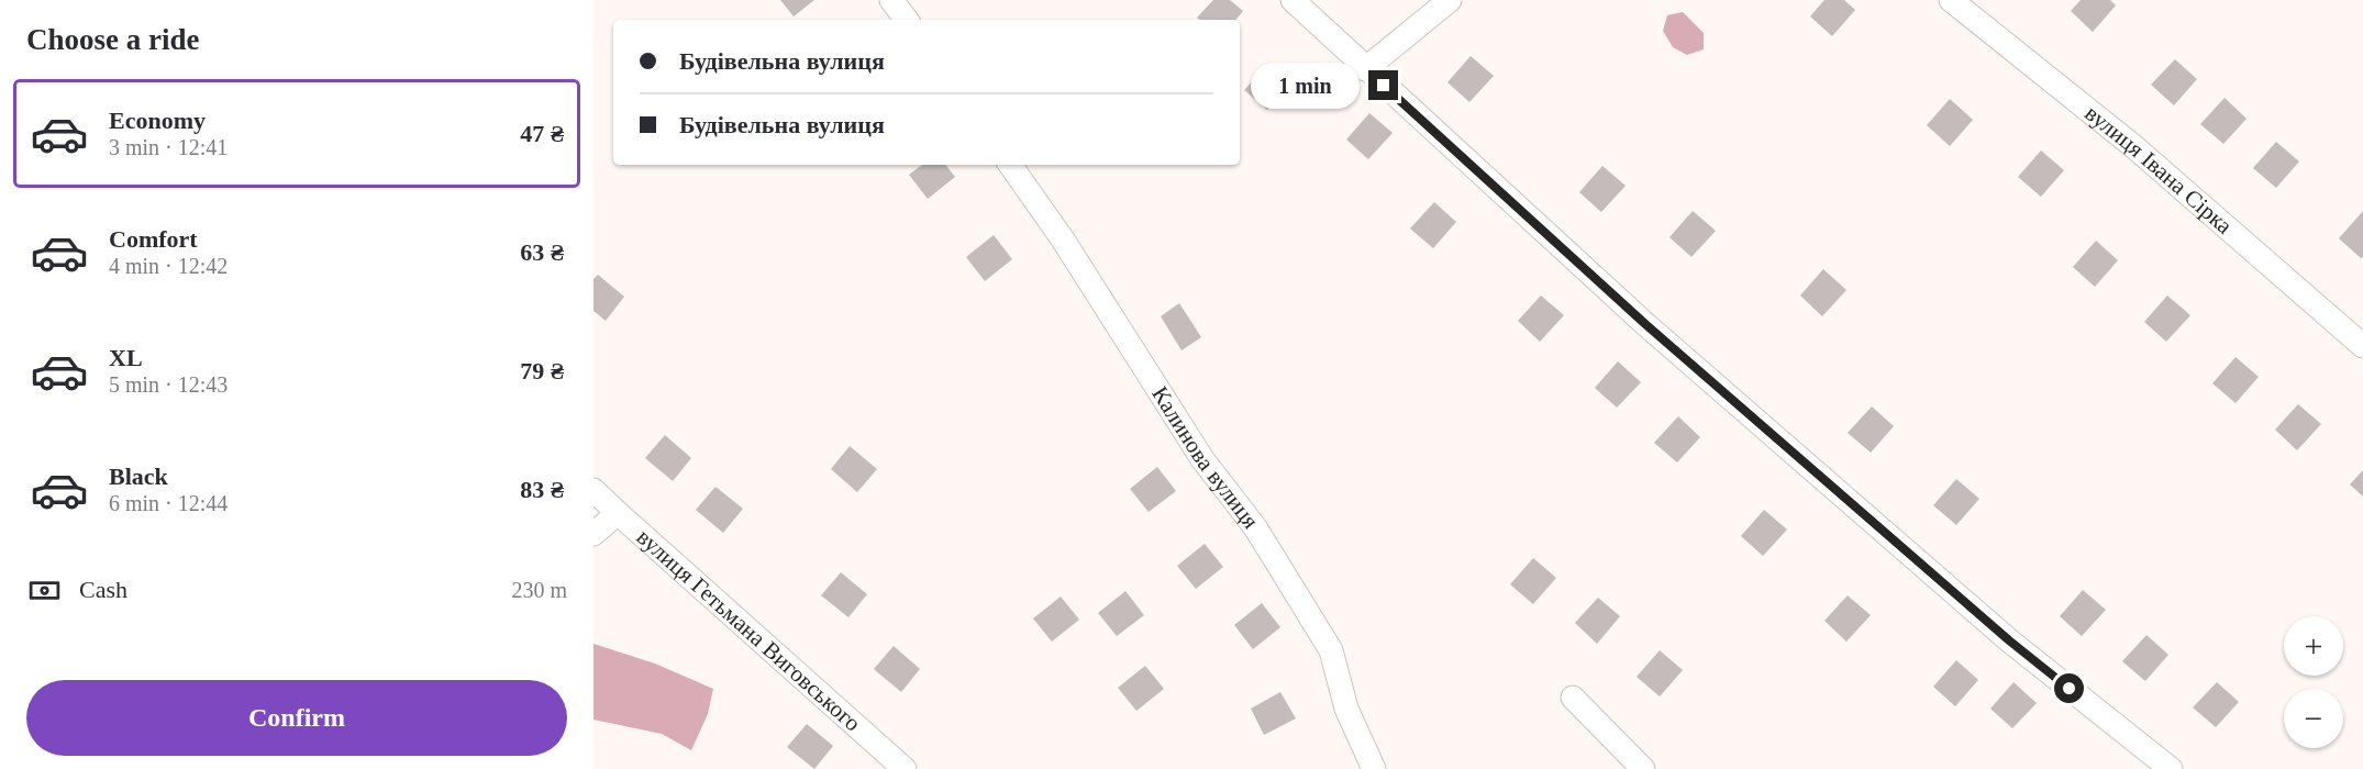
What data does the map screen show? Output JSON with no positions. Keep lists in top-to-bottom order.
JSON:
{
  "streets": {
    "street": ["вулиця Івана Сірка", "Калинова вулиця", "вулиця Гетьмана Виговського"]
  },
  "page": {
    "heading": "Choose a ride",
    "banner": ["Будівельна вулиця", "Будівельна вулиця"],
    "bubble": "1 min",
    "list": [
      {
        "name": "Economy",
        "note": "3 min · 12:41",
        "value": "47 ₴"
      },
      {
        "name": "Comfort",
        "note": "4 min · 12:42",
        "value": "63 ₴"
      },
      {
        "name": "XL",
        "note": "5 min · 12:43",
        "value": "79 ₴"
      },
      {
        "name": "Black",
        "note": "6 min · 12:44",
        "value": "83 ₴"
      }
    ],
    "pay": ["Cash", "230 m"],
    "map_buttons": ["+", "−"],
    "buttons": "Confirm"
  }
}
